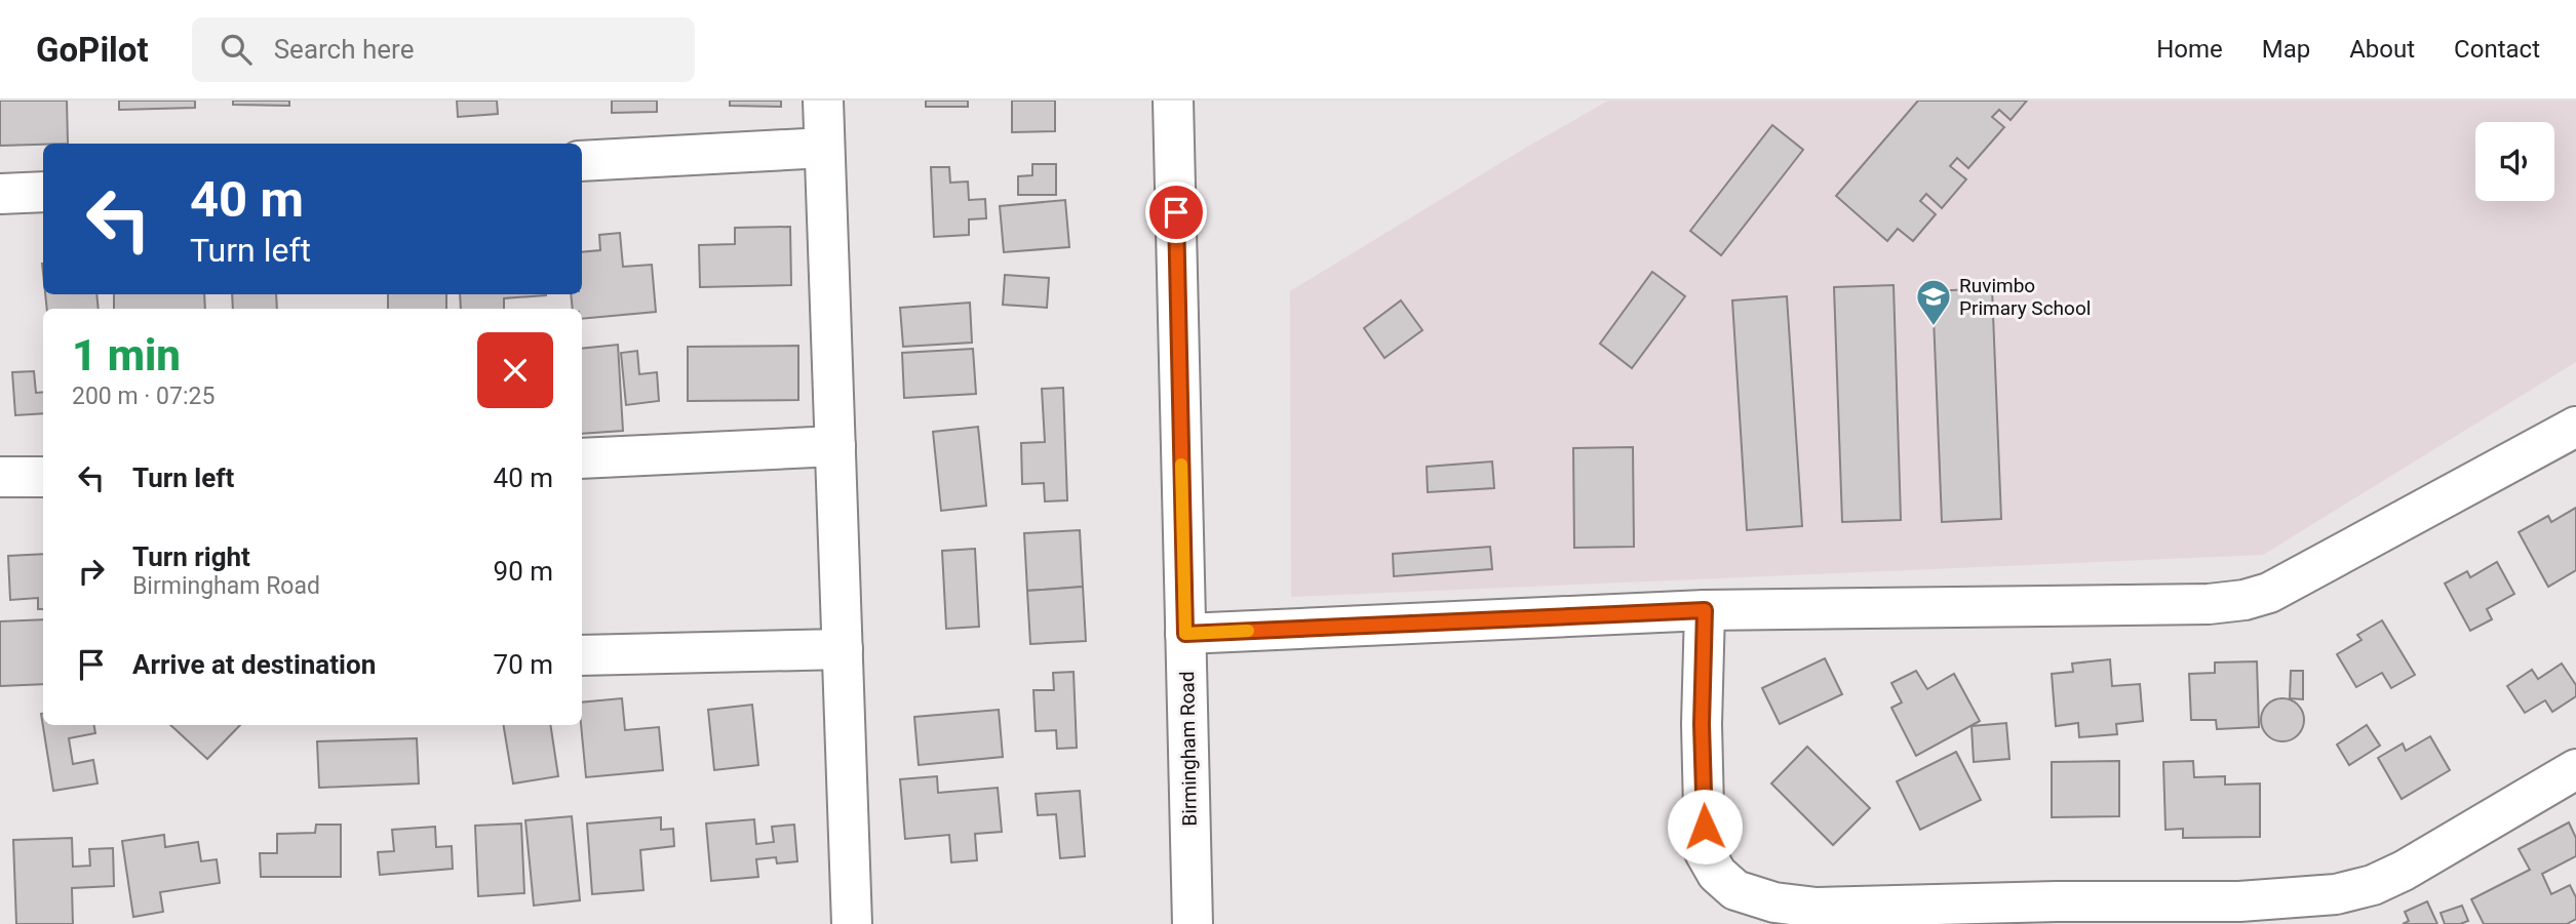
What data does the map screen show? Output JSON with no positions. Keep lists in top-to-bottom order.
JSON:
{
  "streets": {
    "street": ["Birmingham Road"]
  },
  "places": {
    "school or university": ["Ruvimbo Primary School"]
  },
  "page": {
    "header": "GoPilot",
    "search": "Search here",
    "nav": [
      "Home",
      "Map",
      "About",
      "Contact"
    ],
    "turn": ["40 m", "Turn left"],
    "heading": ["1 min", "200 m · 07:25"],
    "list": [
      {
        "name": "Turn left",
        "value": "40 m"
      },
      {
        "name": "Turn right",
        "note": "Birmingham Road",
        "value": "90 m"
      },
      {
        "name": "Arrive at destination",
        "value": "70 m"
      }
    ]
  }
}
